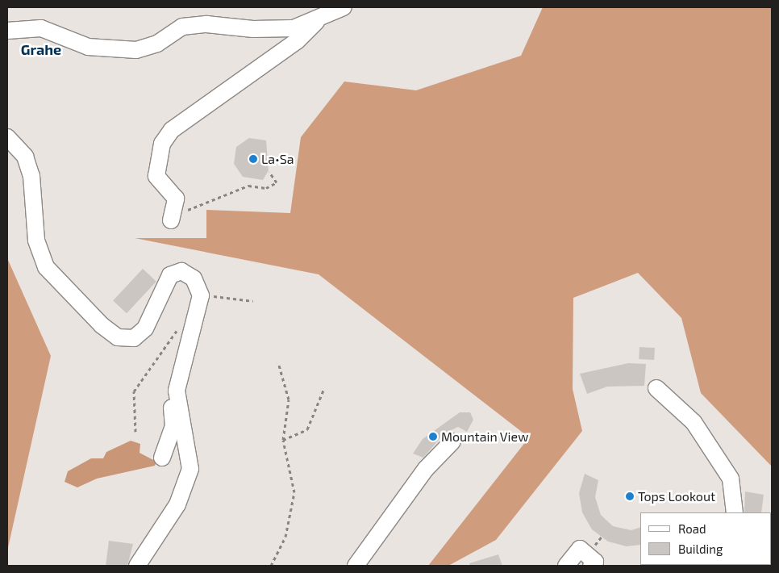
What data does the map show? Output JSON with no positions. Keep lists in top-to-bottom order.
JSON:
{
  "districts": ["Grahe"],
  "places": ["La•Sa", "Mountain View", "Tops Lookout"],
  "legend": ["Road", "Building"]
}
